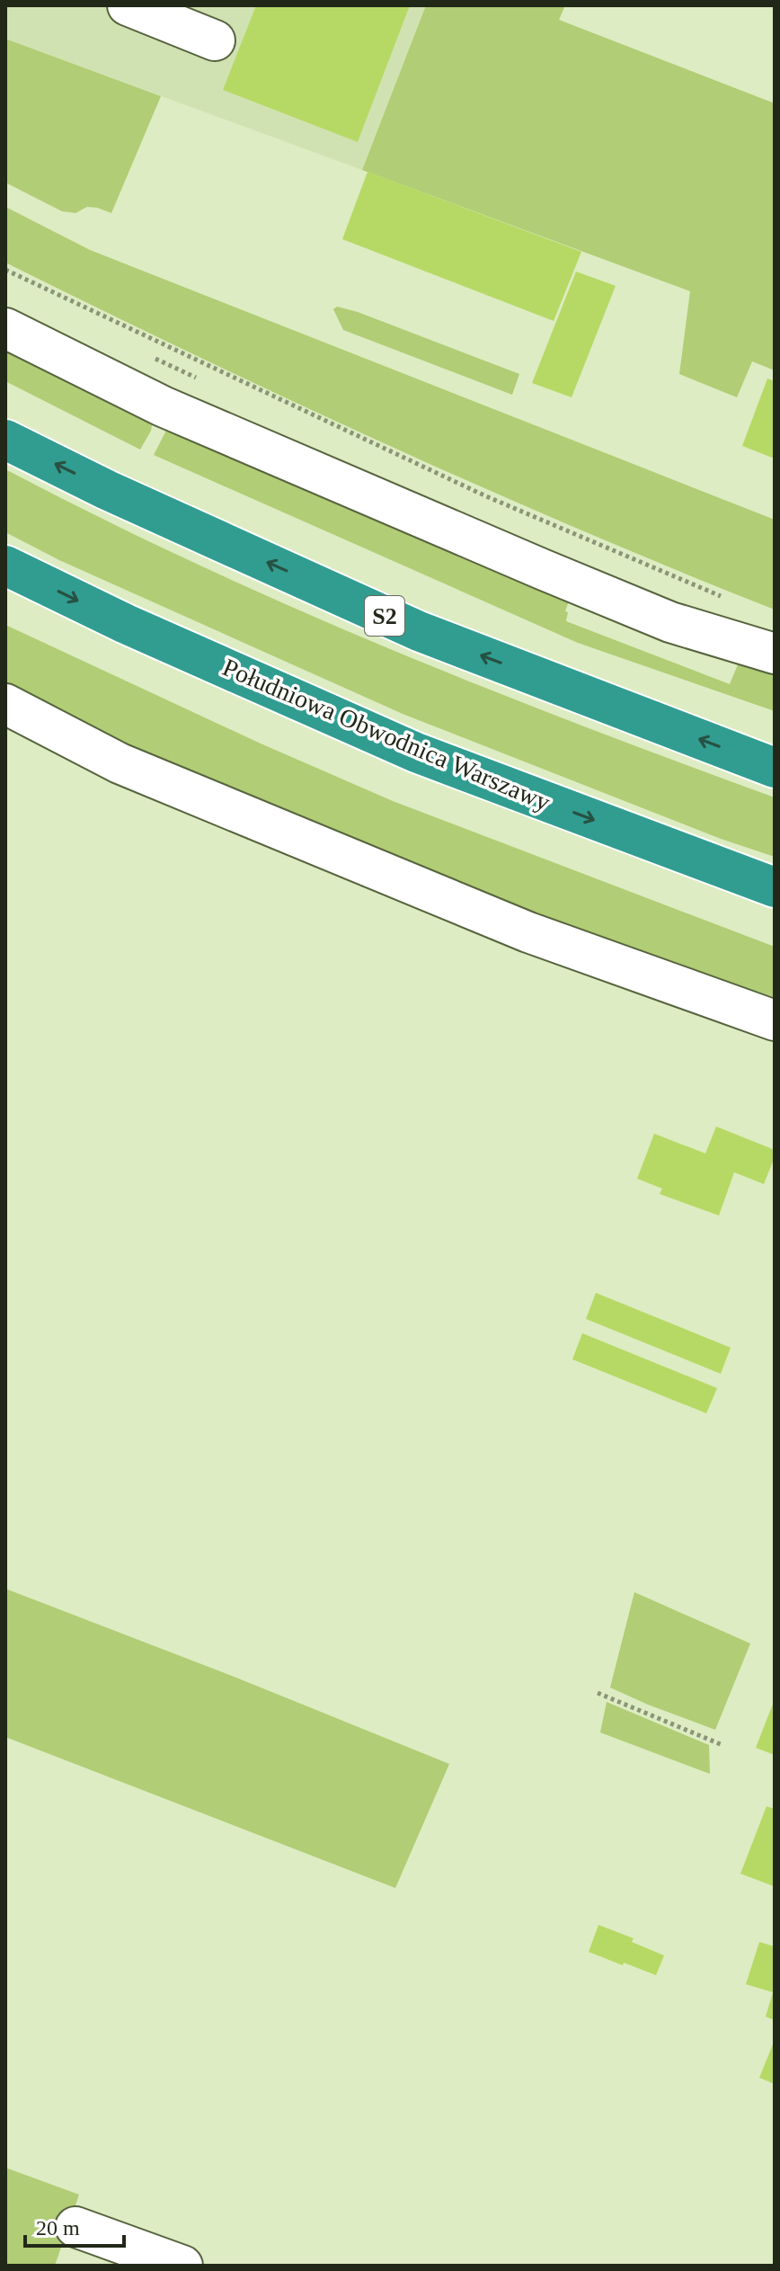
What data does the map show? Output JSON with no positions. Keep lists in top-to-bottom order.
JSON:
{
  "streets": {
    "highway": ["S2", "Południowa Obwodnica Warszawy"]
  },
  "scale_bar": "20 m"
}
